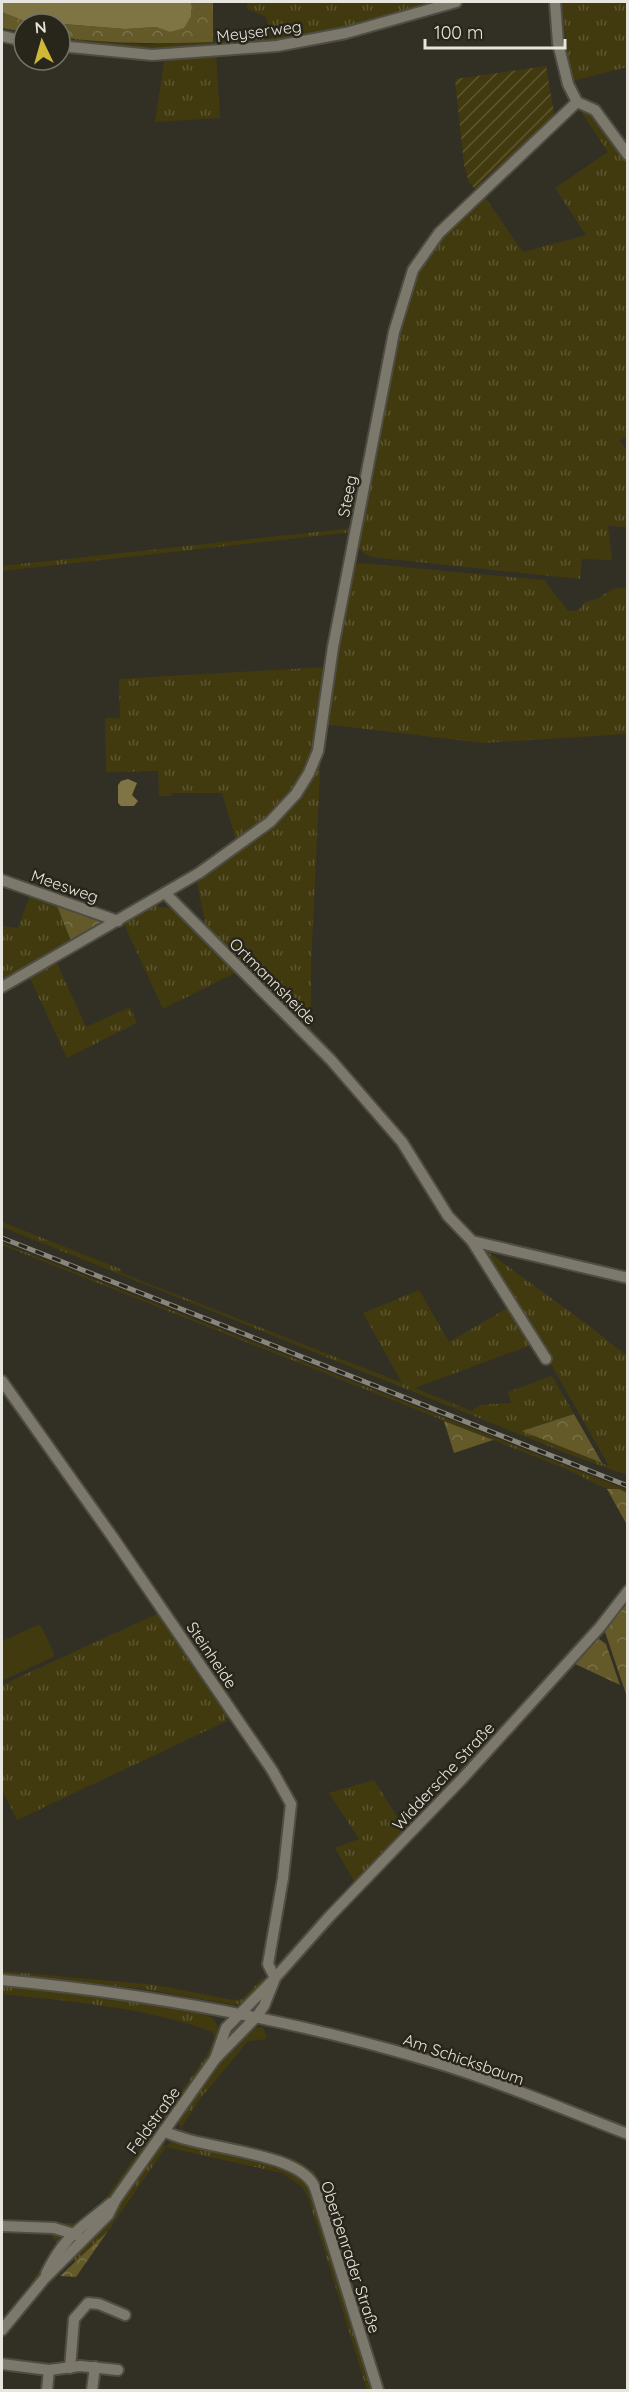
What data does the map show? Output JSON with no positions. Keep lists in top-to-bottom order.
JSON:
{
  "streets": {
    "street": [
      "Meyserweg",
      "Steeg",
      "Meesweg",
      "Ortmannsheide",
      "Steinheide",
      "Widdersche Straße",
      "Am Schicksbaum",
      "Feldstraße",
      "Oberbenrader Straße"
    ]
  },
  "crossings": [
    ["Steeg", "Ortmannsheide"],
    ["Steinheide", "Widdersche Straße"],
    ["Steinheide", "Feldstraße"],
    ["Widdersche Straße", "Am Schicksbaum"],
    ["Widdersche Straße", "Feldstraße"],
    ["Am Schicksbaum", "Feldstraße"],
    ["Feldstraße", "Oberbenrader Straße"]
  ],
  "scale_bar": "100 m",
  "north": "top"
}
